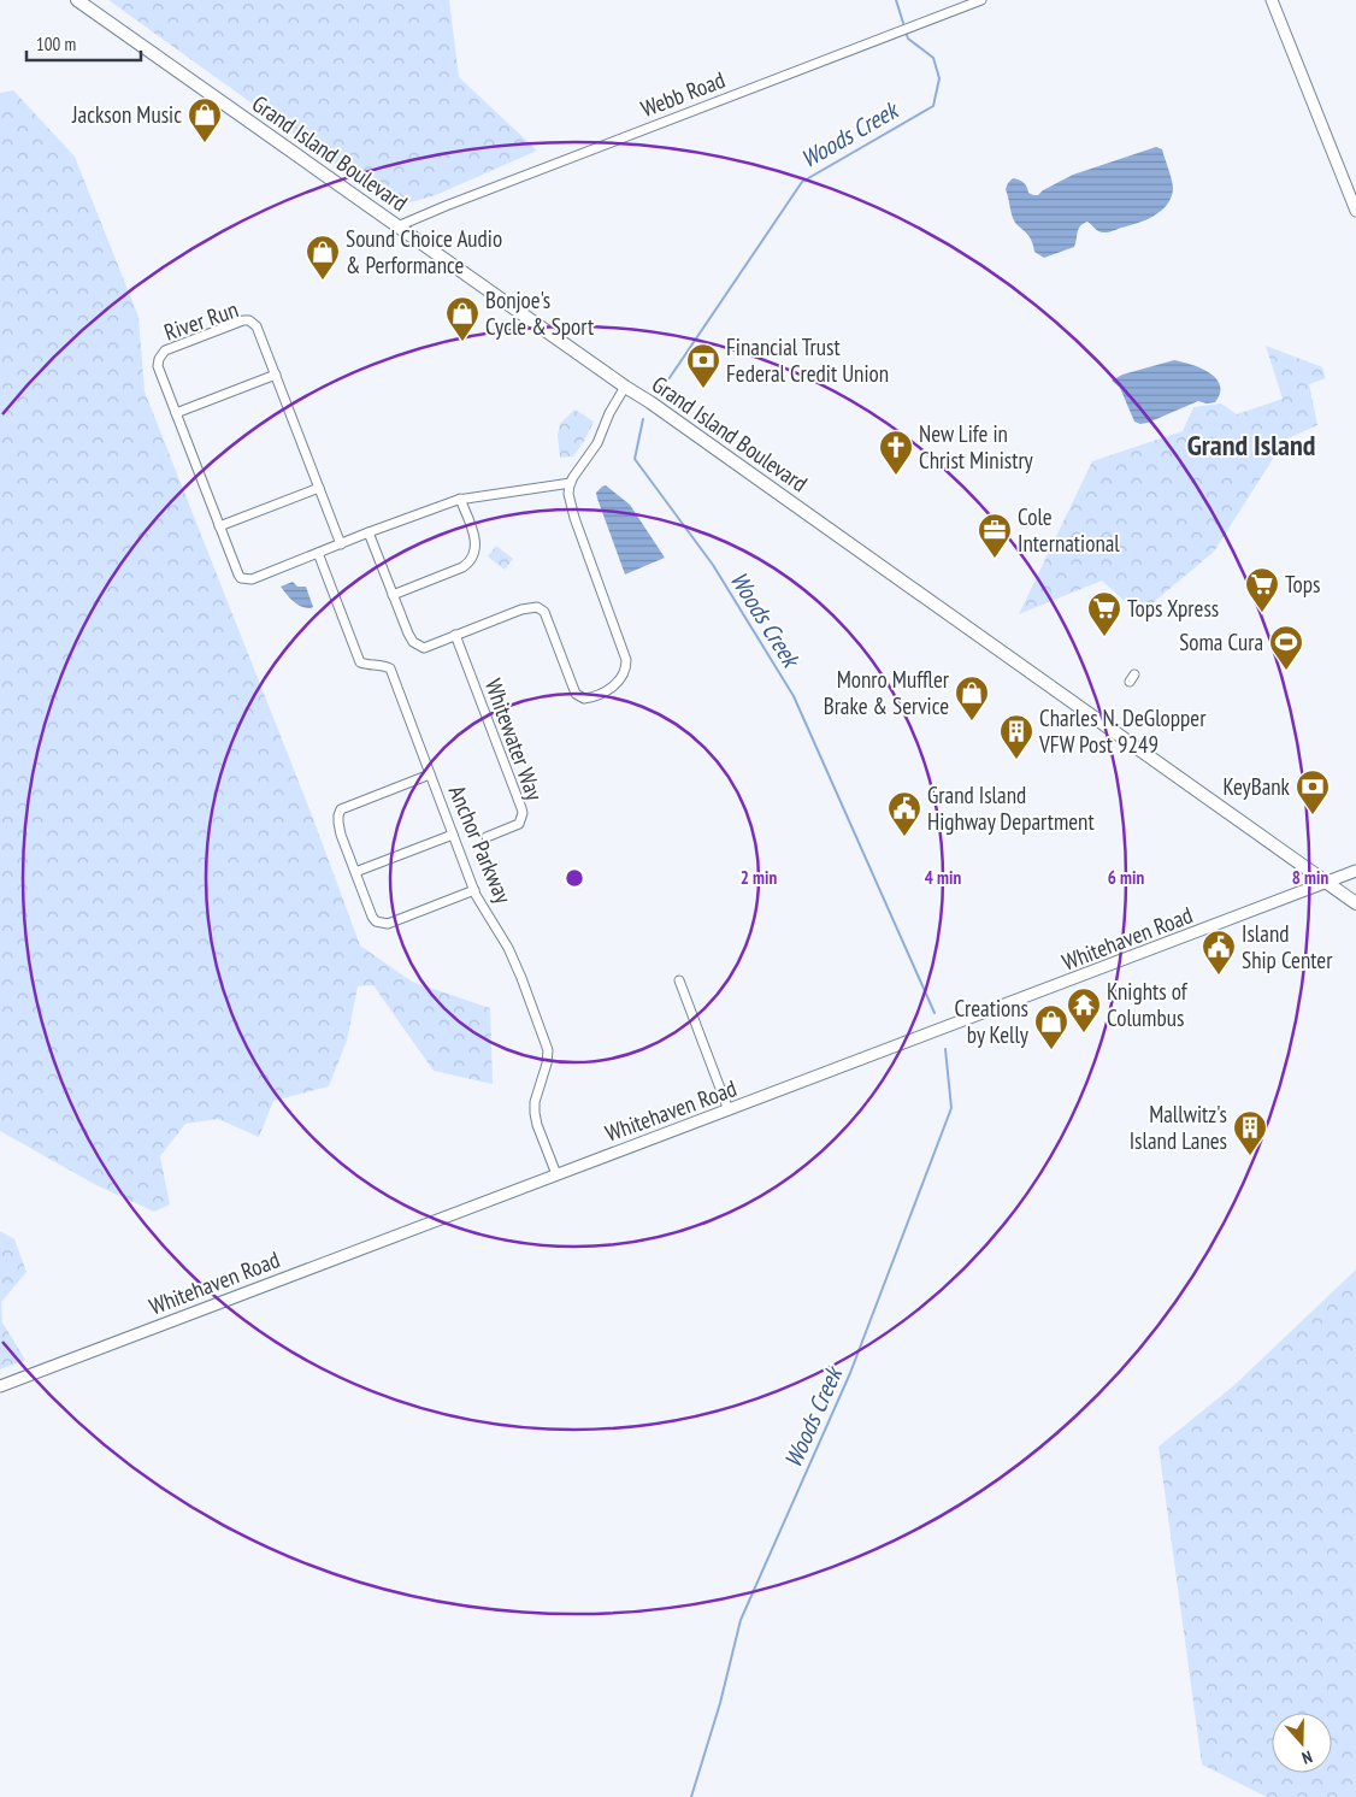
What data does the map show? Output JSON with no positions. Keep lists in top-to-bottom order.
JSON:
{
  "streets": {
    "main road": ["Grand Island Boulevard"],
    "street": [
      "Webb Road",
      "River Run",
      "Whitewater Way",
      "Anchor Parkway",
      "Whitehaven Road"
    ]
  },
  "crossings": [
    ["Webb Road", "Grand Island Boulevard"],
    ["Grand Island Boulevard", "Whitehaven Road"],
    ["River Run", "Anchor Parkway"],
    ["Anchor Parkway", "Whitehaven Road"]
  ],
  "districts": ["Grand Island"],
  "water": ["Woods Creek"],
  "places": {
    "shop": [
      "Jackson Music",
      "Sound Choice Audio & Performance",
      "Bonjoe's Cycle & Sport",
      "Monro Muffler Brake & Service",
      "Creations by Kelly"
    ],
    "bank": ["Financial Trust Federal Credit Union", "KeyBank"],
    "church": ["New Life in Christ Ministry"],
    "office": ["Cole International"],
    "supermarket": ["Tops", "Tops Xpress"],
    "sports": ["Soma Cura"],
    "building": ["Charles N. DeGlopper VFW Post 9249", "Mallwitz's Island Lanes"],
    "public building": ["Grand Island Highway Department", "Island Ship Center"],
    "temple": ["Knights of Columbus"]
  },
  "scale_bar": "100 m",
  "north": "bottom",
  "rings": [
    "2 min",
    "4 min",
    "6 min",
    "8 min"
  ]
}
